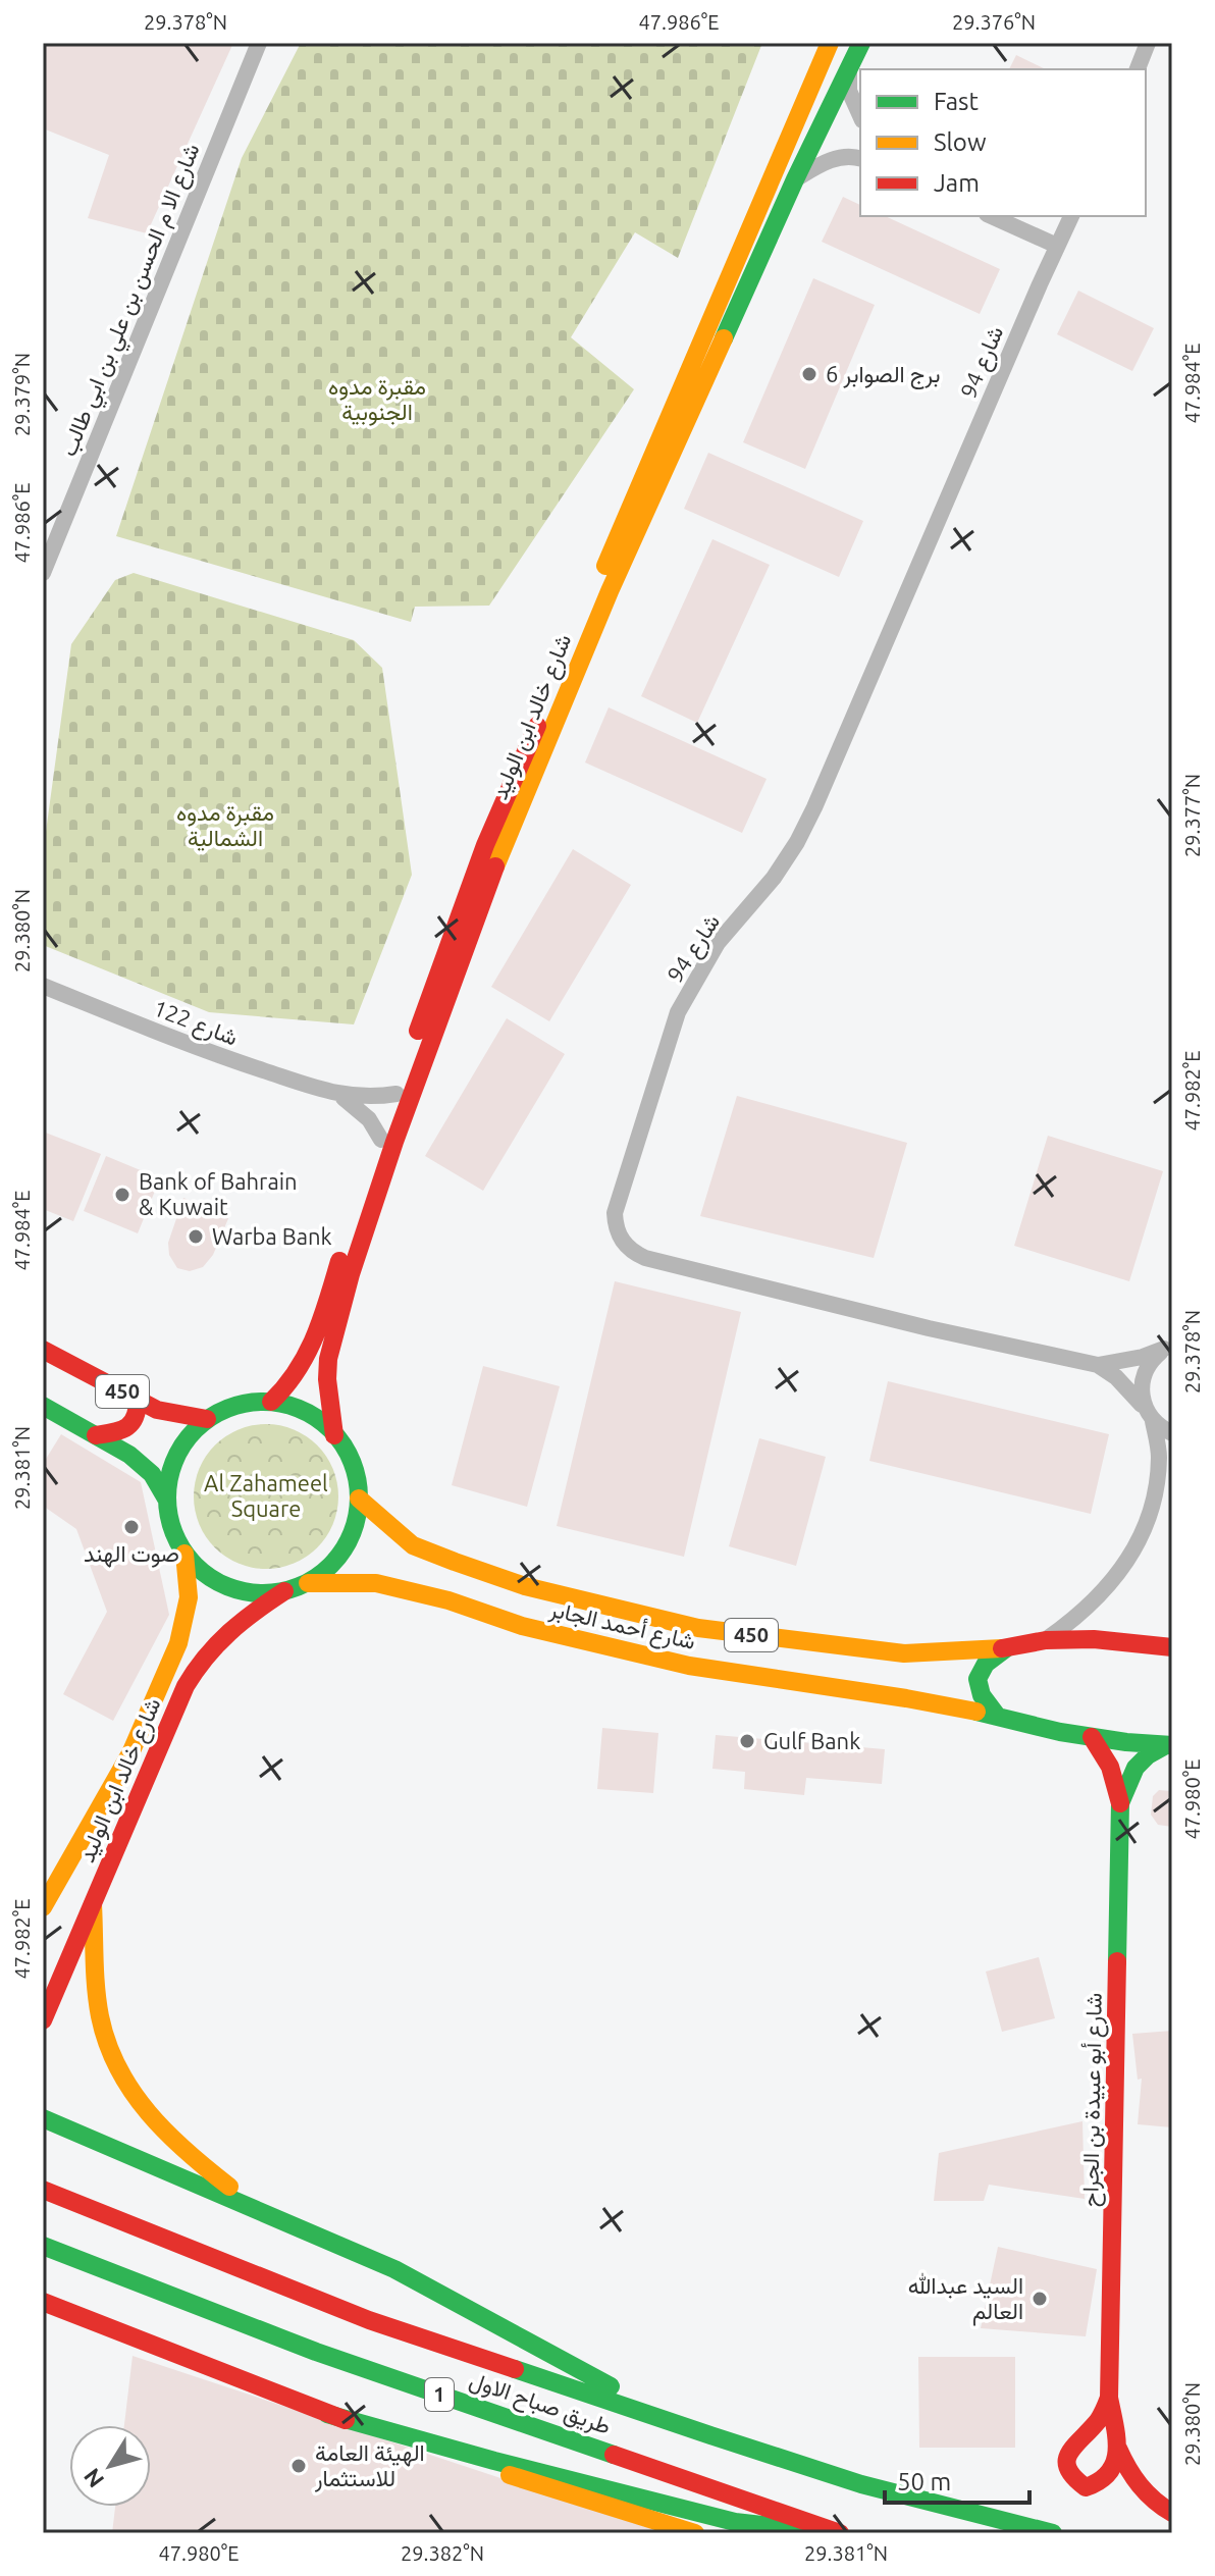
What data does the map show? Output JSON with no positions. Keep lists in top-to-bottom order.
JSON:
{
  "streets": {
    "main road": [
      "شارع خالد ابن الوليد",
      "450",
      "شارع أحمد الجابر",
      "شارع أبو عبيدة بن الجراح",
      "1",
      "طريق صباح الاول"
    ],
    "street": ["شارع الا م الحسن بن علي بن ابي طالب", "شارع 94", "شارع 122"]
  },
  "crossings": [
    ["شارع خالد ابن الوليد", "شارع 122"],
    ["شارع خالد ابن الوليد", "450"],
    ["شارع خالد ابن الوليد", "شارع أحمد الجابر"],
    ["450", "شارع أحمد الجابر"],
    ["شارع أحمد الجابر", "شارع أبو عبيدة بن الجراح"]
  ],
  "parks": ["مقبرة مدوه الجنوبية", "مقبرة مدوه الشمالية", "Al Zahameel Square"],
  "places": [
    "برج الصوابر 6",
    "Bank of Bahrain & Kuwait",
    "Warba Bank",
    "صوت الهند",
    "Gulf Bank",
    "السيد عبدالله العالم",
    "الهيئة العامة للاستثمار"
  ],
  "legend": ["Fast", "Slow", "Jam"],
  "scale_bar": "50 m",
  "north": "bottom left",
  "coordinates": [
    "29.378°N",
    "47.986°E",
    "29.376°N",
    "47.984°E",
    "29.379°N",
    "29.377°N",
    "29.380°N",
    "47.982°E",
    "29.381°N",
    "47.980°E",
    "29.382°N"
  ]
}
